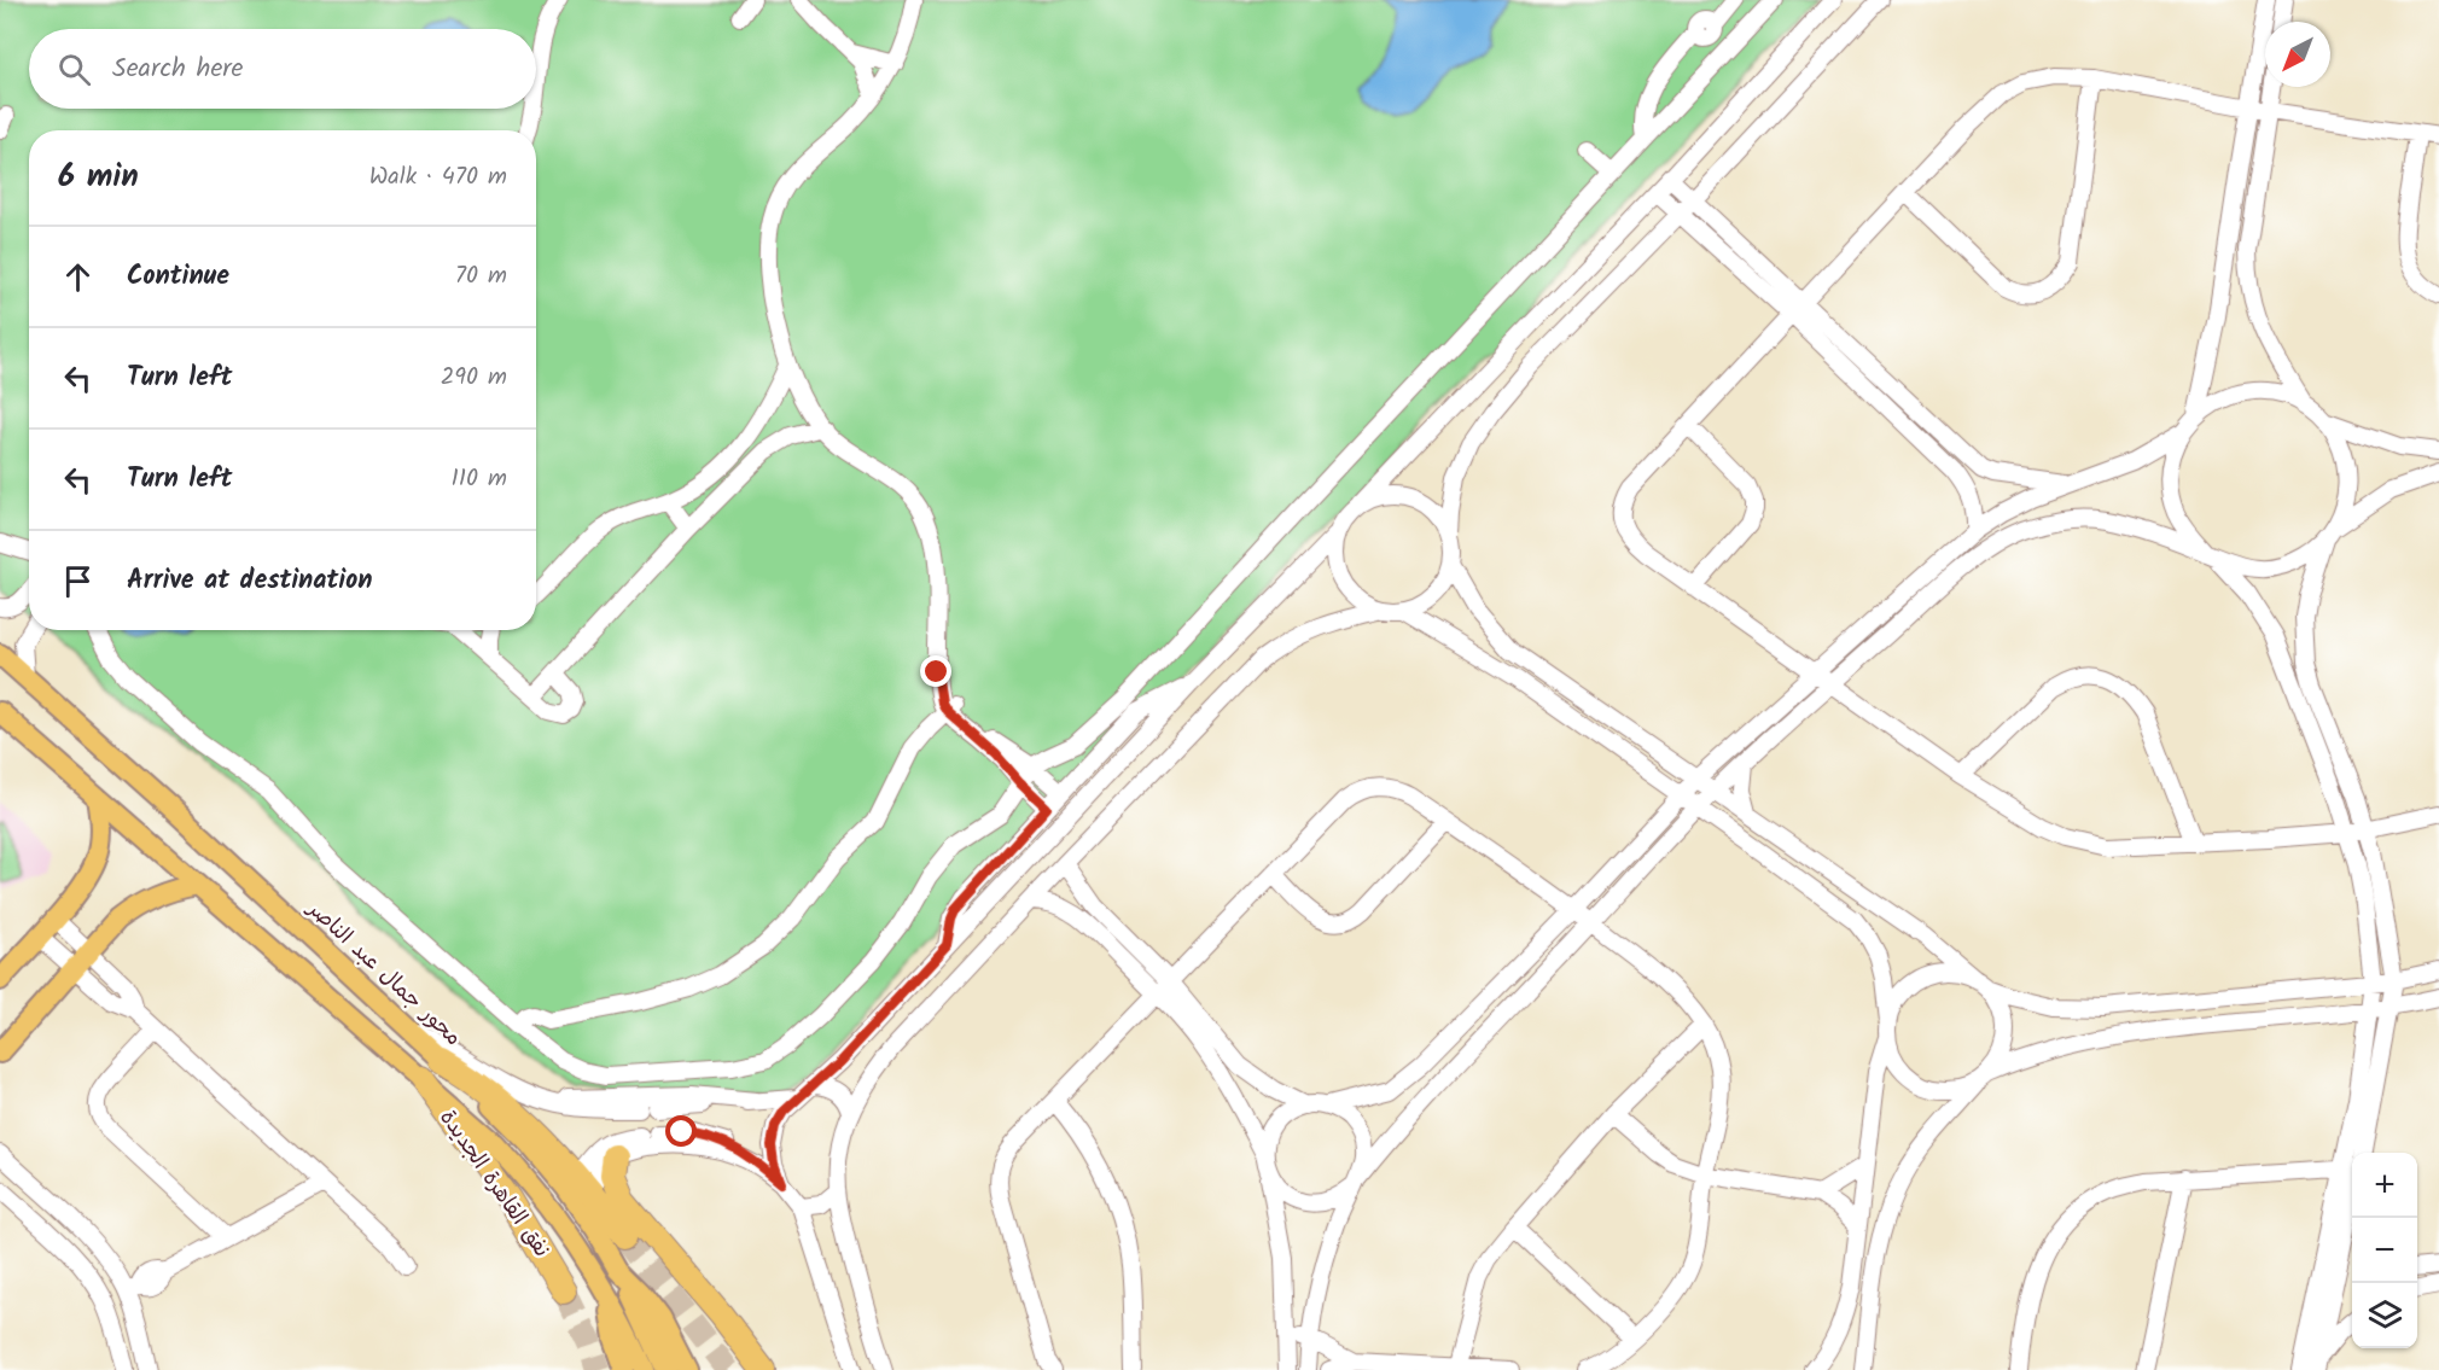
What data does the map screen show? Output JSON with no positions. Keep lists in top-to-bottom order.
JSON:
{
  "streets": {
    "highway": ["نفق القاهرة الجديدة"],
    "main road": ["محور جمال عبد الناصر"]
  },
  "crossings": [
    ["محور جمال عبد الناصر", "نفق القاهرة الجديدة"]
  ],
  "north": "bottom left",
  "page": {
    "search": "Search here",
    "heading": ["6 min", "Walk · 470 m"],
    "list": [
      ["Continue", "70 m"],
      ["Turn left", "290 m"],
      ["Turn left", "110 m"],
      "Arrive at destination"
    ],
    "map_buttons": ["+", "−"]
  }
}
